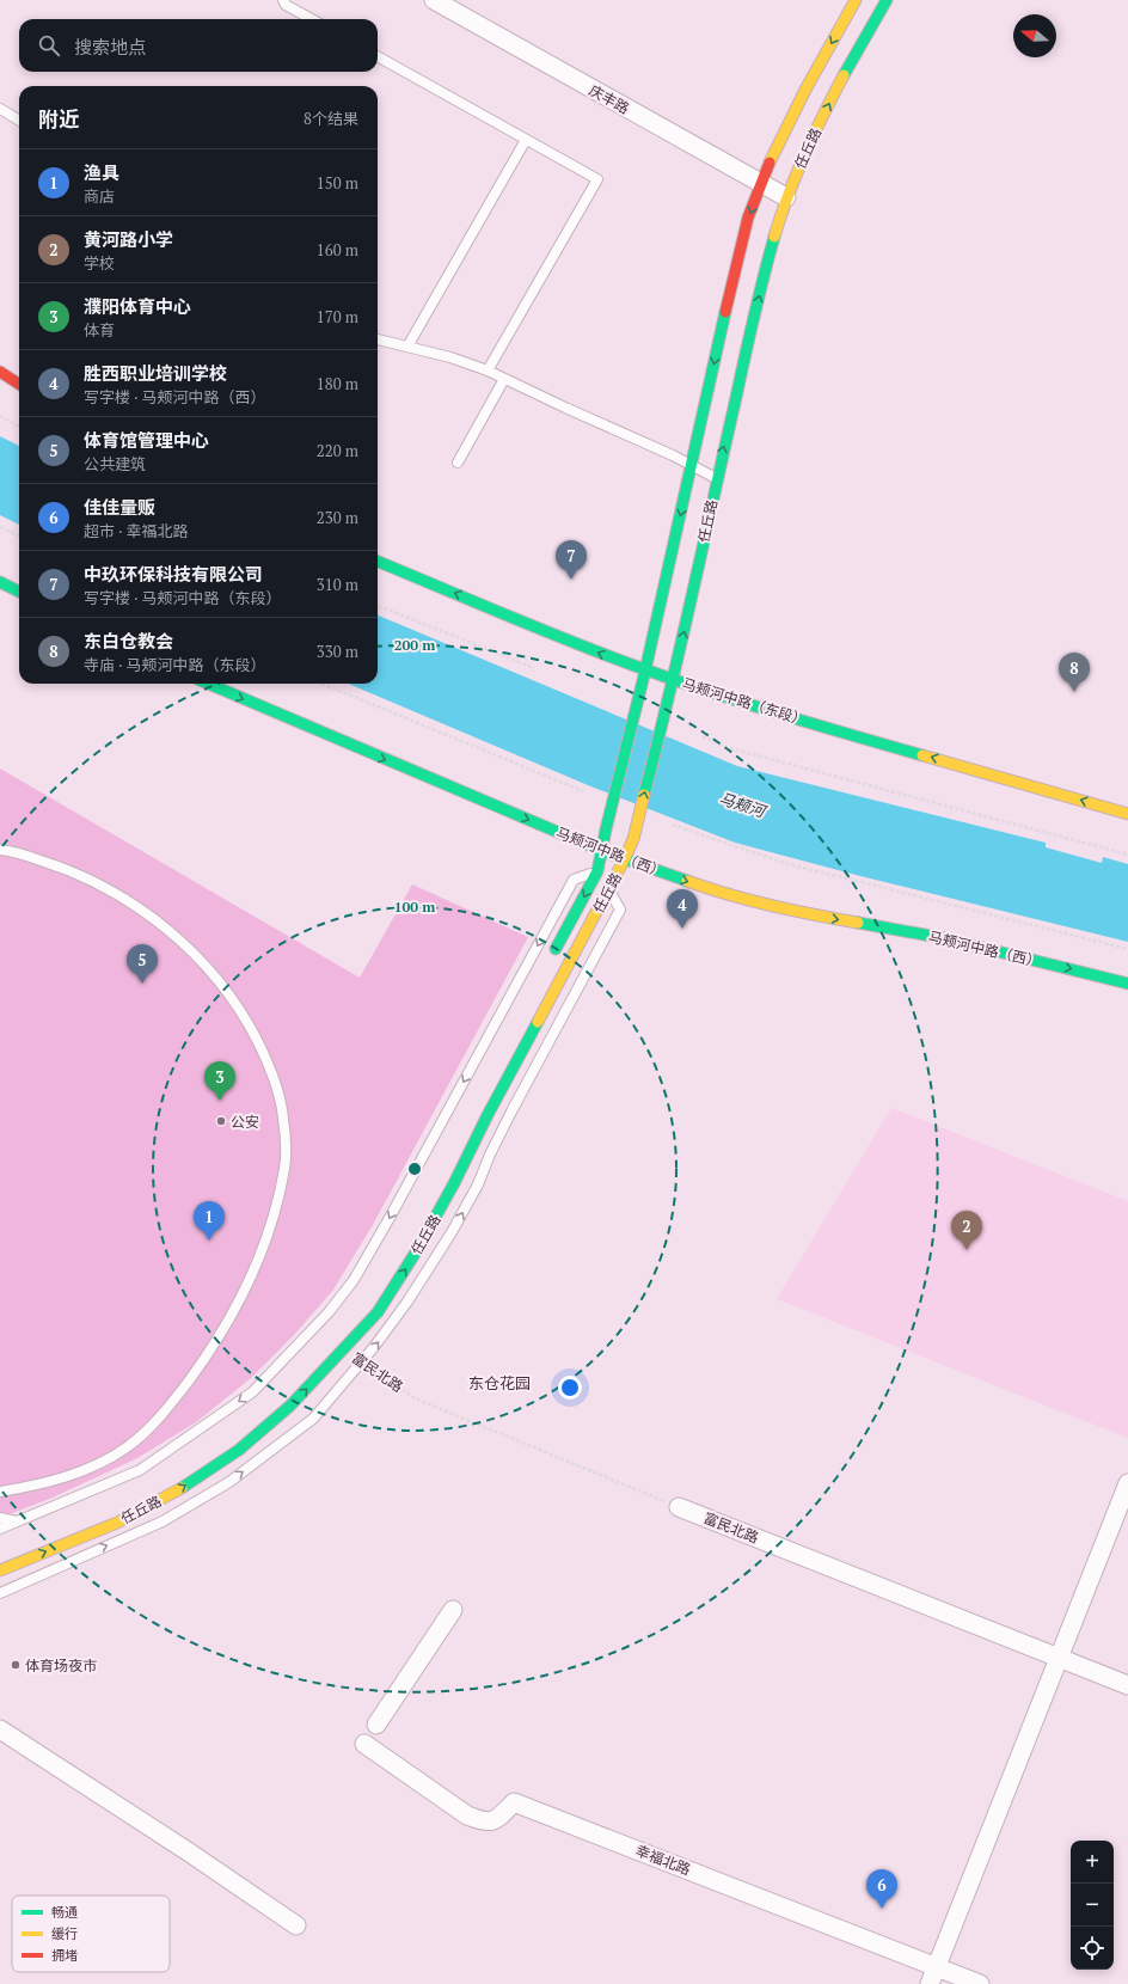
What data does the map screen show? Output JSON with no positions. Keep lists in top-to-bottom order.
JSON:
{
  "streets": {
    "street": [
      "庆丰路",
      "任丘路",
      "马颊河中路（东段）",
      "马颊河中路（西）",
      "富民北路",
      "幸福北路"
    ]
  },
  "crossings": [
    ["庆丰路", "任丘路"],
    ["任丘路", "马颊河中路（东段）"],
    ["任丘路", "马颊河中路（西）"]
  ],
  "one_way": ["马颊河中路（东段）", "马颊河中路（西）"],
  "districts": ["东仓花园"],
  "water": ["马颊河"],
  "places": ["公安", "体育场夜市"],
  "legend": ["畅通", "缓行", "拥堵"],
  "north": "left",
  "page": {
    "search": "搜索地点",
    "heading": ["附近", "8个结果"],
    "list": [
      {
        "mark": "1",
        "name": "渔具",
        "note": "商店",
        "value": "150 m"
      },
      {
        "mark": "2",
        "name": "黄河路小学",
        "note": "学校",
        "value": "160 m"
      },
      {
        "mark": "3",
        "name": "濮阳体育中心",
        "note": "体育",
        "value": "170 m"
      },
      {
        "mark": "4",
        "name": "胜西职业培训学校",
        "note": "写字楼 · 马颊河中路（西）",
        "value": "180 m"
      },
      {
        "mark": "5",
        "name": "体育馆管理中心",
        "note": "公共建筑",
        "value": "220 m"
      },
      {
        "mark": "6",
        "name": "佳佳量贩",
        "note": "超市 · 幸福北路",
        "value": "230 m"
      },
      {
        "mark": "7",
        "name": "中玖环保科技有限公司",
        "note": "写字楼 · 马颊河中路（东段）",
        "value": "310 m"
      },
      {
        "mark": "8",
        "name": "东白仓教会",
        "note": "寺庙 · 马颊河中路（东段）",
        "value": "330 m"
      }
    ],
    "pins": [
      "7",
      "8",
      "4",
      "5",
      "3",
      "1",
      "2",
      "6"
    ],
    "map_buttons": ["+", "−"]
  },
  "rings": ["200 m", "100 m"]
}
